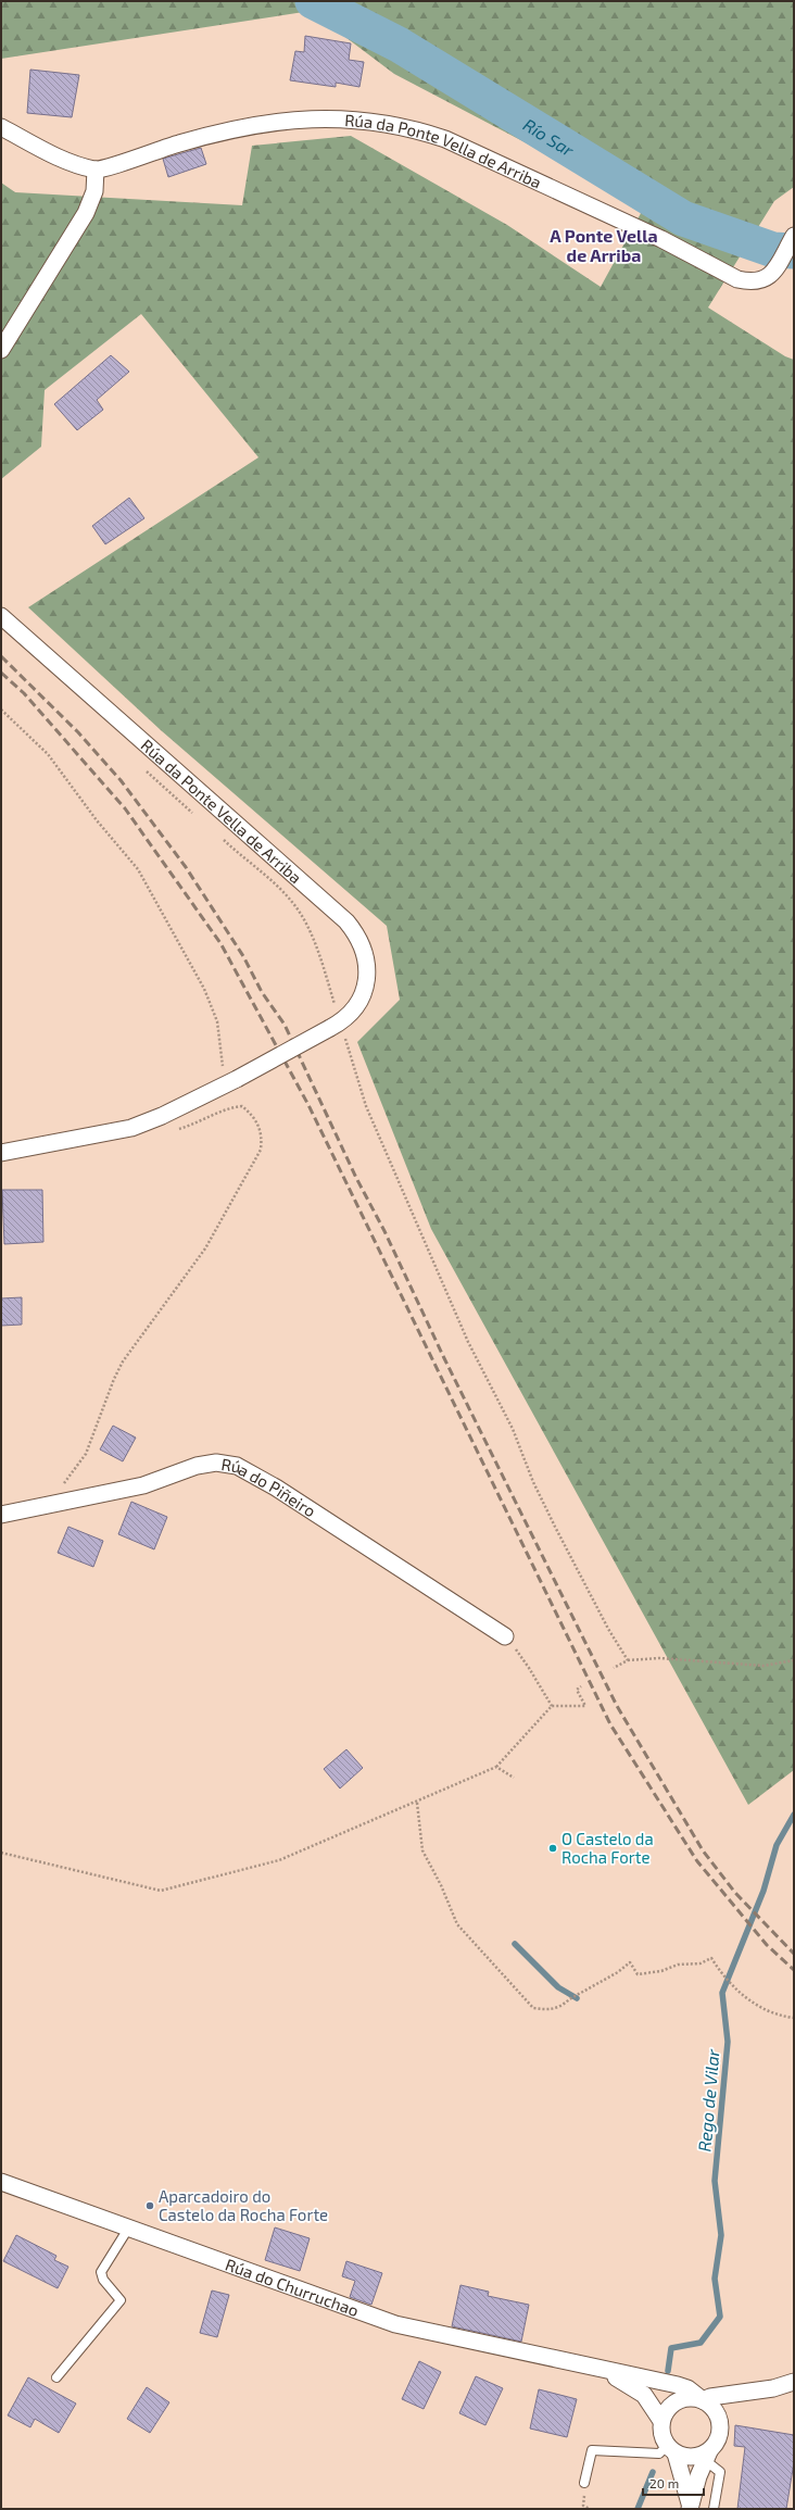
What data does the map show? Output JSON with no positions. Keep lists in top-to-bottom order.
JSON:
{
  "streets": {
    "street": ["Rúa da Ponte Vella de Arriba", "Rúa do Piñeiro", "Rúa do Churruchao"]
  },
  "districts": ["A Ponte Vella de Arriba"],
  "water": ["Río Sar", "Rego de Vilar"],
  "places": ["O Castelo da Rocha Forte", "Aparcadoiro do Castelo da Rocha Forte"],
  "scale_bar": "20 m"
}
